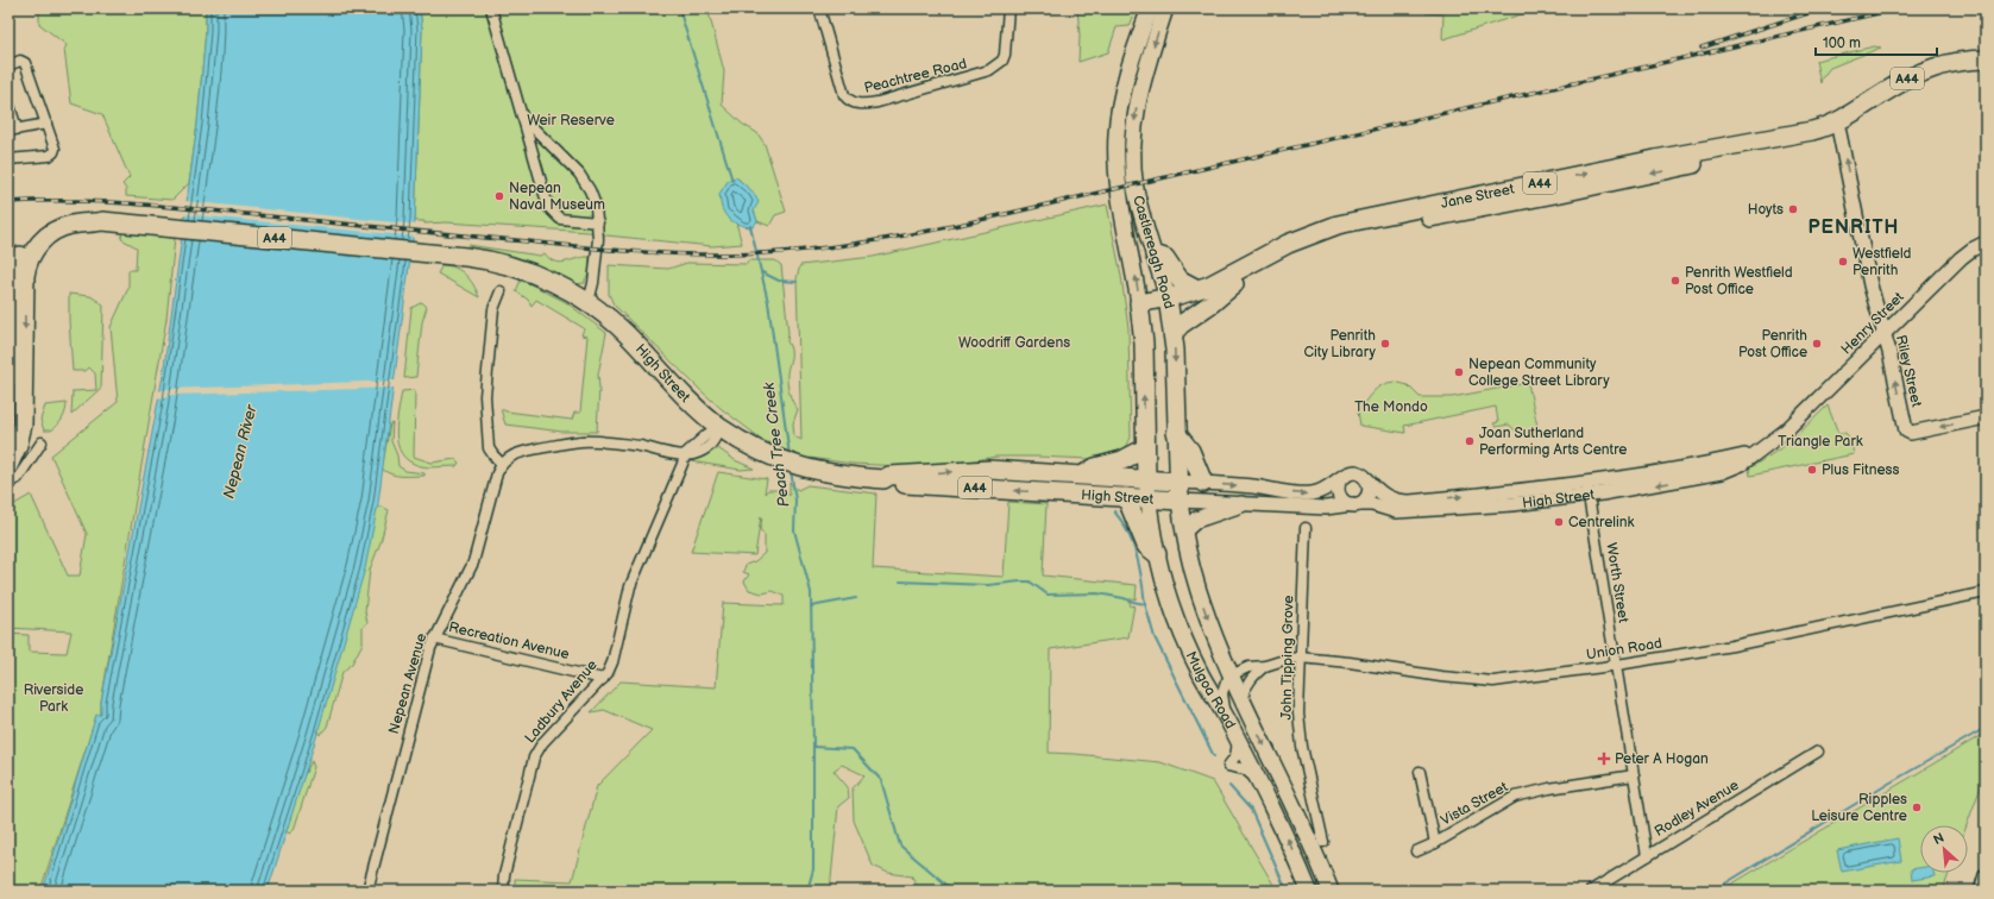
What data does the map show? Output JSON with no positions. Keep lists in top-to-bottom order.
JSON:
{
  "streets": {
    "highway": [
      "A44",
      "Jane Street",
      "Castlereagh Road",
      "High Street"
    ],
    "main road": ["Henry Street", "Riley Street", "Mulgoa Road"],
    "street": [
      "Peachtree Road",
      "Worth Street",
      "Recreation Avenue",
      "Union Road",
      "John Tipping Grove",
      "Nepean Avenue",
      "Ladbury Avenue",
      "Vista Street",
      "Rodley Avenue"
    ]
  },
  "crossings": [
    ["A44", "Jane Street"],
    ["A44", "Castlereagh Road"],
    ["A44", "Riley Street"],
    ["A44", "High Street"],
    ["Jane Street", "Castlereagh Road"],
    ["Jane Street", "Riley Street"],
    ["Castlereagh Road", "High Street"],
    ["Castlereagh Road", "Mulgoa Road"],
    ["Henry Street", "Riley Street"],
    ["Henry Street", "High Street"],
    ["High Street", "Worth Street"],
    ["High Street", "Mulgoa Road"],
    ["Worth Street", "Union Road"],
    ["Worth Street", "Vista Street"],
    ["Worth Street", "Rodley Avenue"],
    ["Recreation Avenue", "Nepean Avenue"],
    ["Recreation Avenue", "Ladbury Avenue"],
    ["Union Road", "John Tipping Grove"],
    ["Union Road", "Mulgoa Road"]
  ],
  "one_way": ["Riley Street"],
  "districts": ["PENRITH"],
  "water": ["Peach Tree Creek", "Nepean River"],
  "parks": [
    "Weir Reserve",
    "Woodriff Gardens",
    "The Mondo",
    "Triangle Park",
    "Riverside Park"
  ],
  "places": {
    "other": [
      "Nepean Naval Museum",
      "Hoyts",
      "Westfield Penrith",
      "Penrith Westfield Post Office",
      "Penrith City Library",
      "Penrith Post Office",
      "Nepean Community College Street Library",
      "Joan Sutherland Performing Arts Centre",
      "Plus Fitness",
      "Centrelink",
      "Ripples Leisure Centre"
    ],
    "health": ["Peter A Hogan"]
  },
  "scale_bar": "100 m",
  "north": "top left"
}
